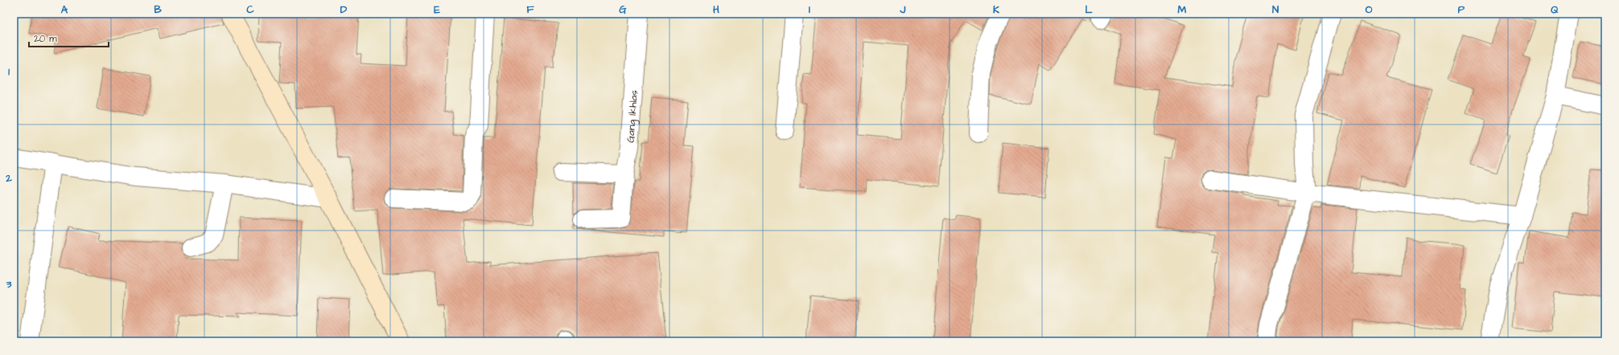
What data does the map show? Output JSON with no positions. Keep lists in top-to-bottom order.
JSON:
{
  "streets": {
    "street": ["Gang Ikhlas"]
  },
  "scale_bar": "20 m",
  "grid": {
    "columns": [
      "A",
      "B",
      "C",
      "D",
      "E",
      "F",
      "G",
      "H",
      "I",
      "J",
      "K",
      "L",
      "M",
      "N",
      "O",
      "P",
      "Q"
    ],
    "rows": ["1", "2", "3"]
  }
}
